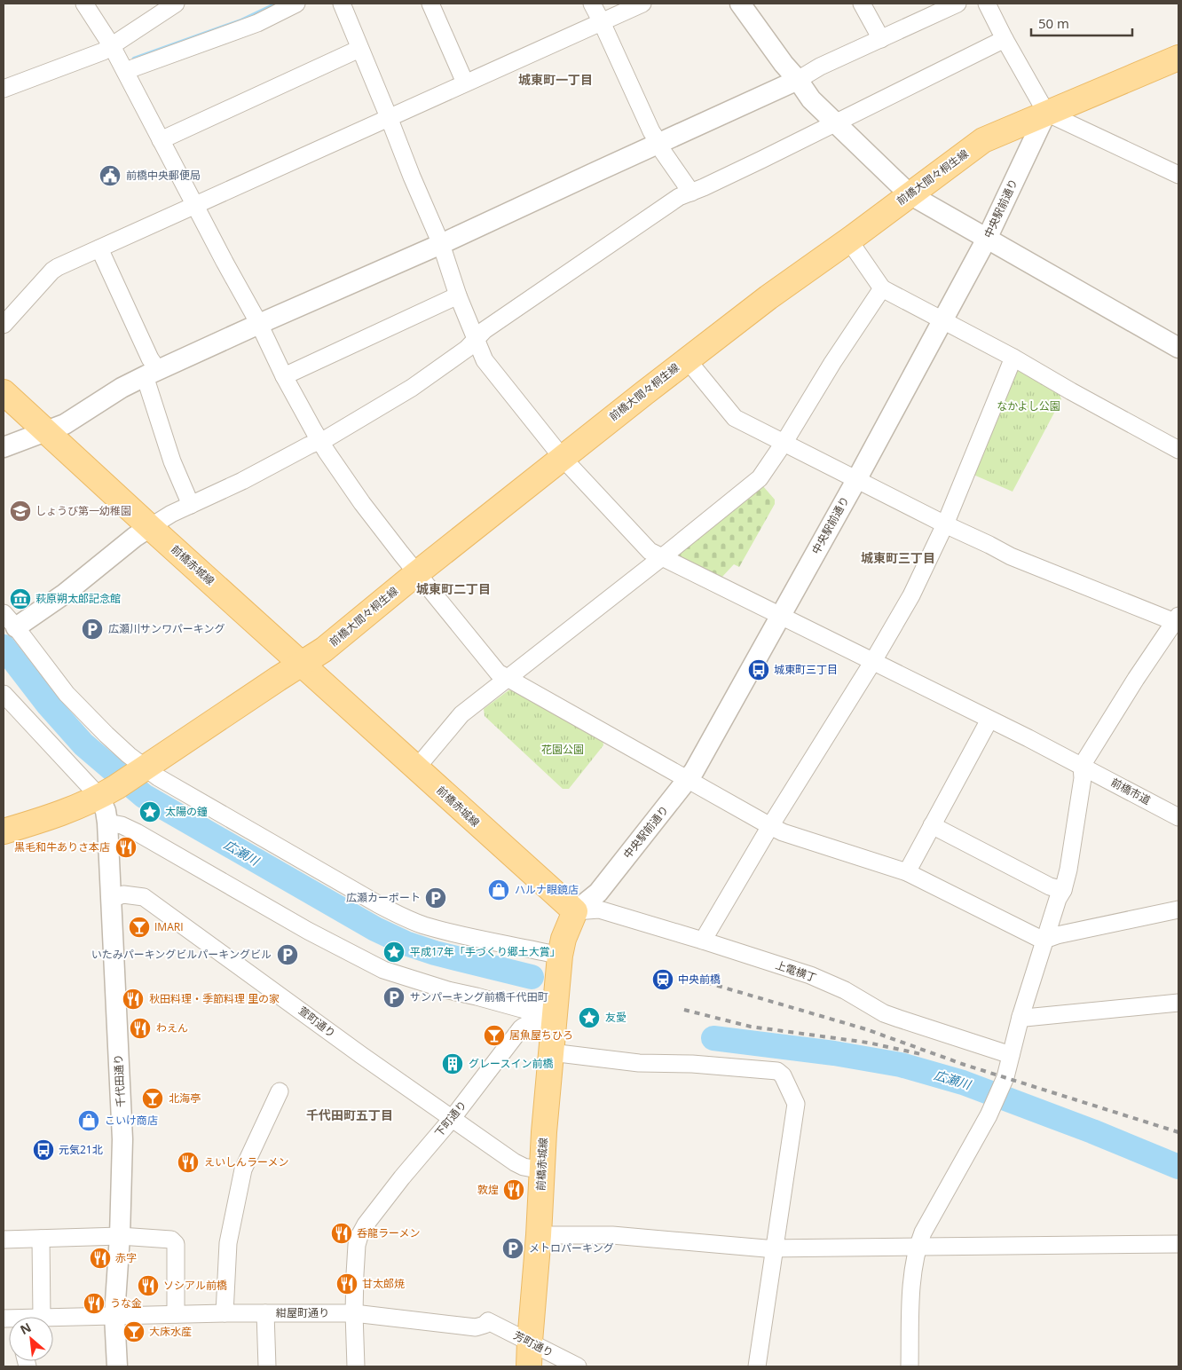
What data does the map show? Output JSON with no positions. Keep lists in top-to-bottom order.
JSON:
{
  "streets": {
    "main road": ["前橋大間々桐生線", "前橋赤城線"],
    "street": [
      "中央駅前通り",
      "前橋市道",
      "上電横丁",
      "萱町通り",
      "千代田通り",
      "下町通り",
      "紺屋町通り",
      "芳町通り"
    ]
  },
  "crossings": [
    ["前橋大間々桐生線", "中央駅前通り"],
    ["前橋大間々桐生線", "前橋赤城線"],
    ["前橋大間々桐生線", "前橋市道"],
    ["前橋大間々桐生線", "千代田通り"],
    ["中央駅前通り", "前橋赤城線"],
    ["中央駅前通り", "前橋市道"],
    ["中央駅前通り", "上電横丁"],
    ["前橋赤城線", "上電横丁"],
    ["前橋赤城線", "萱町通り"],
    ["前橋赤城線", "芳町通り"],
    ["萱町通り", "千代田通り"],
    ["萱町通り", "下町通り"],
    ["千代田通り", "紺屋町通り"],
    ["下町通り", "紺屋町通り"],
    ["紺屋町通り", "芳町通り"]
  ],
  "districts": [
    "城東町一丁目",
    "城東町三丁目",
    "城東町二丁目",
    "千代田町五丁目"
  ],
  "water": ["広瀬川"],
  "parks": ["なかよし公園", "花園公園"],
  "places": {
    "public building": ["前橋中央郵便局"],
    "school or university": ["しょうび第一幼稚園"],
    "museum": ["萩原朔太郎記念館"],
    "parking": [
      "広瀬川サンワパーキング",
      "広瀬カーポート",
      "いたみパーキングビルパーキングビル",
      "サンパーキング前橋千代田町",
      "メトロパーキング"
    ],
    "bus stop": ["城東町三丁目", "元気21北"],
    "place": ["太陽の鐘", "平成17年「手づくり郷土大賞」", "友愛"],
    "restaurant": [
      "黒毛和牛ありさ本店",
      "秋田料理・季節料理 里の家",
      "わえん",
      "えいしんラーメン",
      "敦煌",
      "呑龍ラーメン",
      "赤字",
      "甘太郎焼",
      "ソシアル前橋",
      "うな金"
    ],
    "shop": ["ハルナ眼鏡店", "こいけ商店"],
    "bar": [
      "IMARI",
      "居魚屋ちひろ",
      "北海亭",
      "大床水産"
    ],
    "station": ["中央前橋"],
    "building": ["グレースイン前橋"]
  },
  "scale_bar": "50 m",
  "north": "top left"
}
